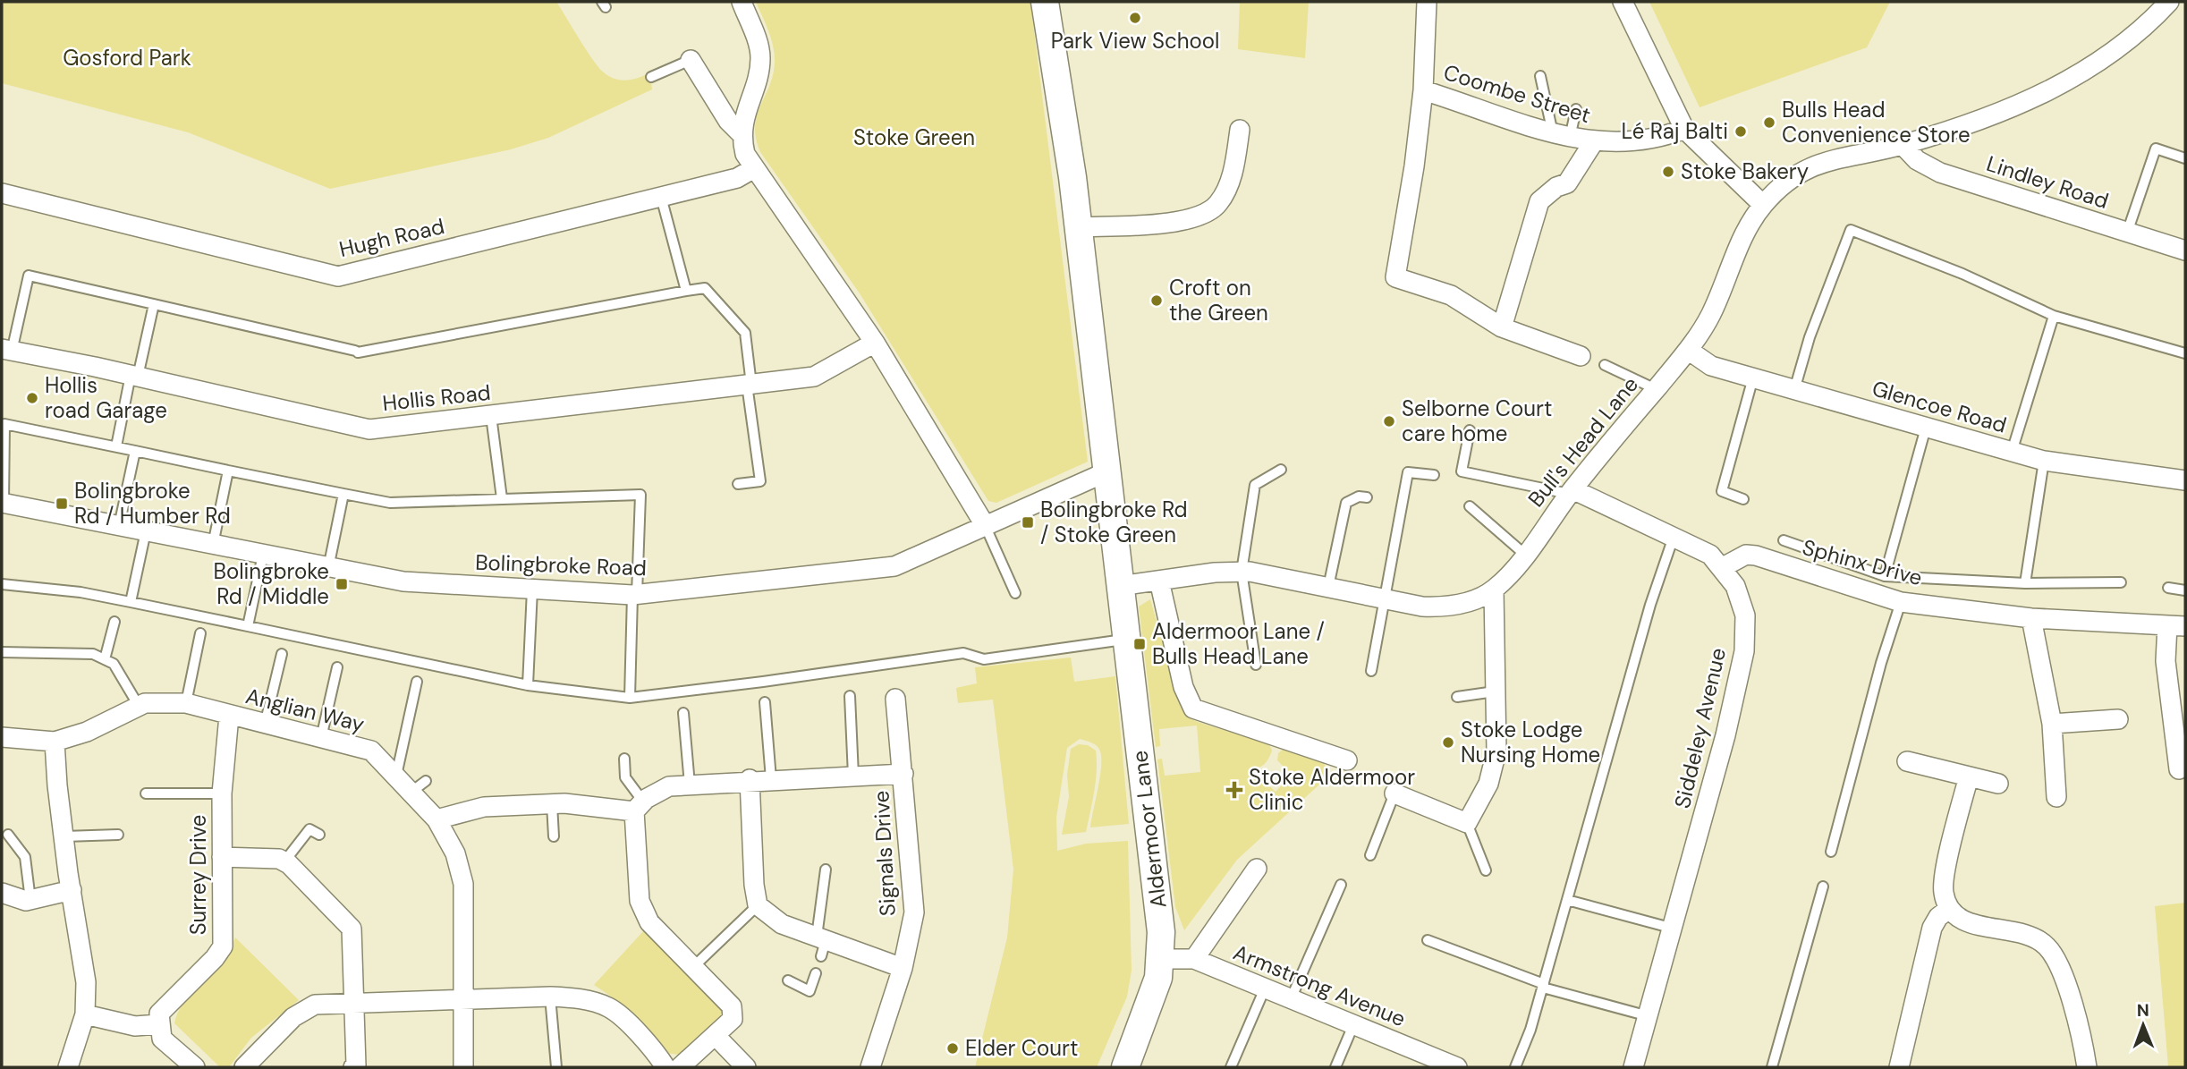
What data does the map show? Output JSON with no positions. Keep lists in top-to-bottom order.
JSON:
{
  "streets": {
    "street": [
      "Coombe Street",
      "Lindley Road",
      "Hugh Road",
      "Hollis Road",
      "Glencoe Road",
      "Bull's Head Lane",
      "Sphinx Drive",
      "Bolingbroke Road",
      "Anglian Way",
      "Siddeley Avenue",
      "Aldermoor Lane",
      "Signals Drive",
      "Surrey Drive",
      "Armstrong Avenue"
    ]
  },
  "crossings": [
    ["Lindley Road", "Bull's Head Lane"],
    ["Glencoe Road", "Bull's Head Lane"],
    ["Bull's Head Lane", "Siddeley Avenue"],
    ["Bull's Head Lane", "Aldermoor Lane"],
    ["Sphinx Drive", "Siddeley Avenue"],
    ["Anglian Way", "Surrey Drive"],
    ["Aldermoor Lane", "Armstrong Avenue"]
  ],
  "parks": ["Gosford Park", "Stoke Green"],
  "places": {
    "other": [
      "Park View School",
      "Bulls Head Convenience Store",
      "Lé Raj Balti",
      "Stoke Bakery",
      "Croft on the Green",
      "Hollis road Garage",
      "Selborne Court care home",
      "Stoke Lodge Nursing Home",
      "Elder Court"
    ],
    "transit": [
      "Bolingbroke Rd / Humber Rd",
      "Bolingbroke Rd / Stoke Green",
      "Bolingbroke Rd / Middle",
      "Aldermoor Lane / Bulls Head Lane"
    ],
    "health": ["Stoke Aldermoor Clinic"]
  },
  "north": "top"
}
